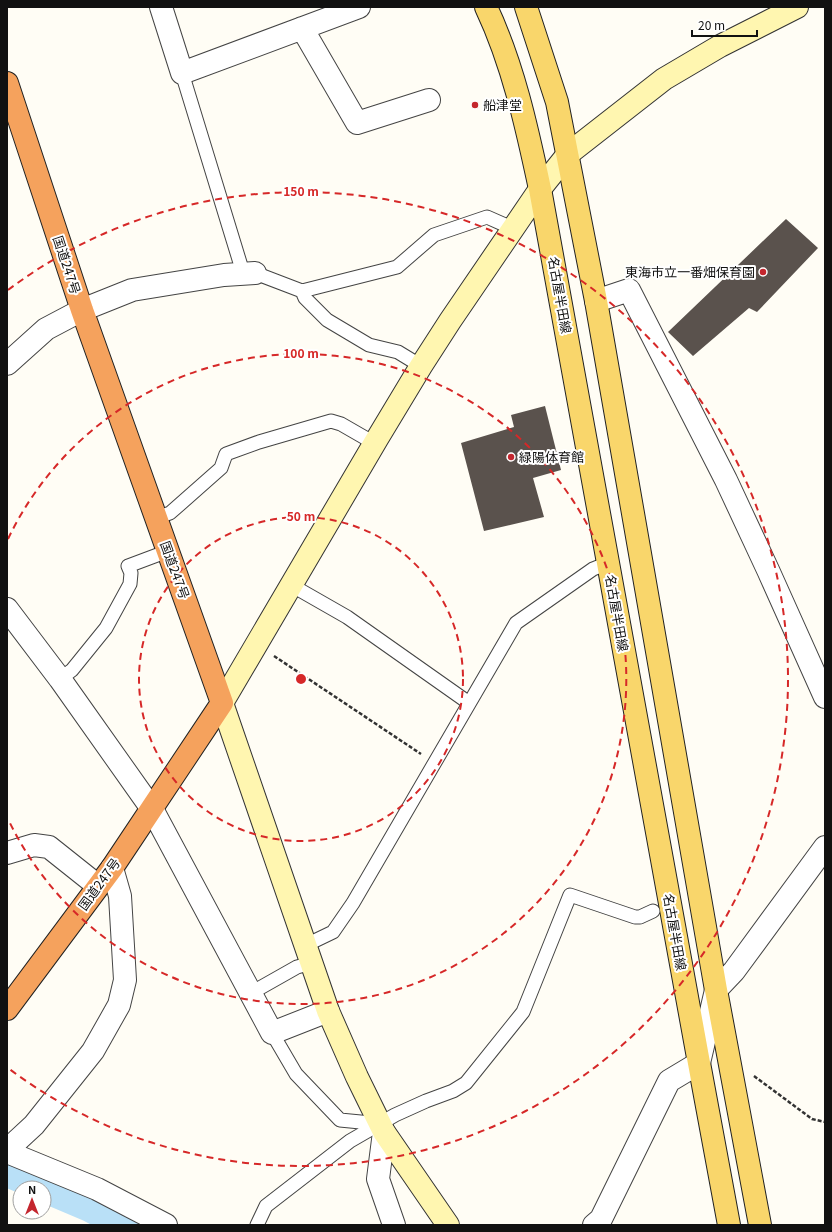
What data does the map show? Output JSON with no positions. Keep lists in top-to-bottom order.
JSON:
{
  "streets": {
    "highway": ["国道247号"],
    "main road": ["名古屋半田線"]
  },
  "places": ["船津堂", "東海市立一番畑保育園", "緑陽体育館"],
  "scale_bar": "20 m",
  "north": "top",
  "rings": ["150 m", "100 m", "50 m"]
}
